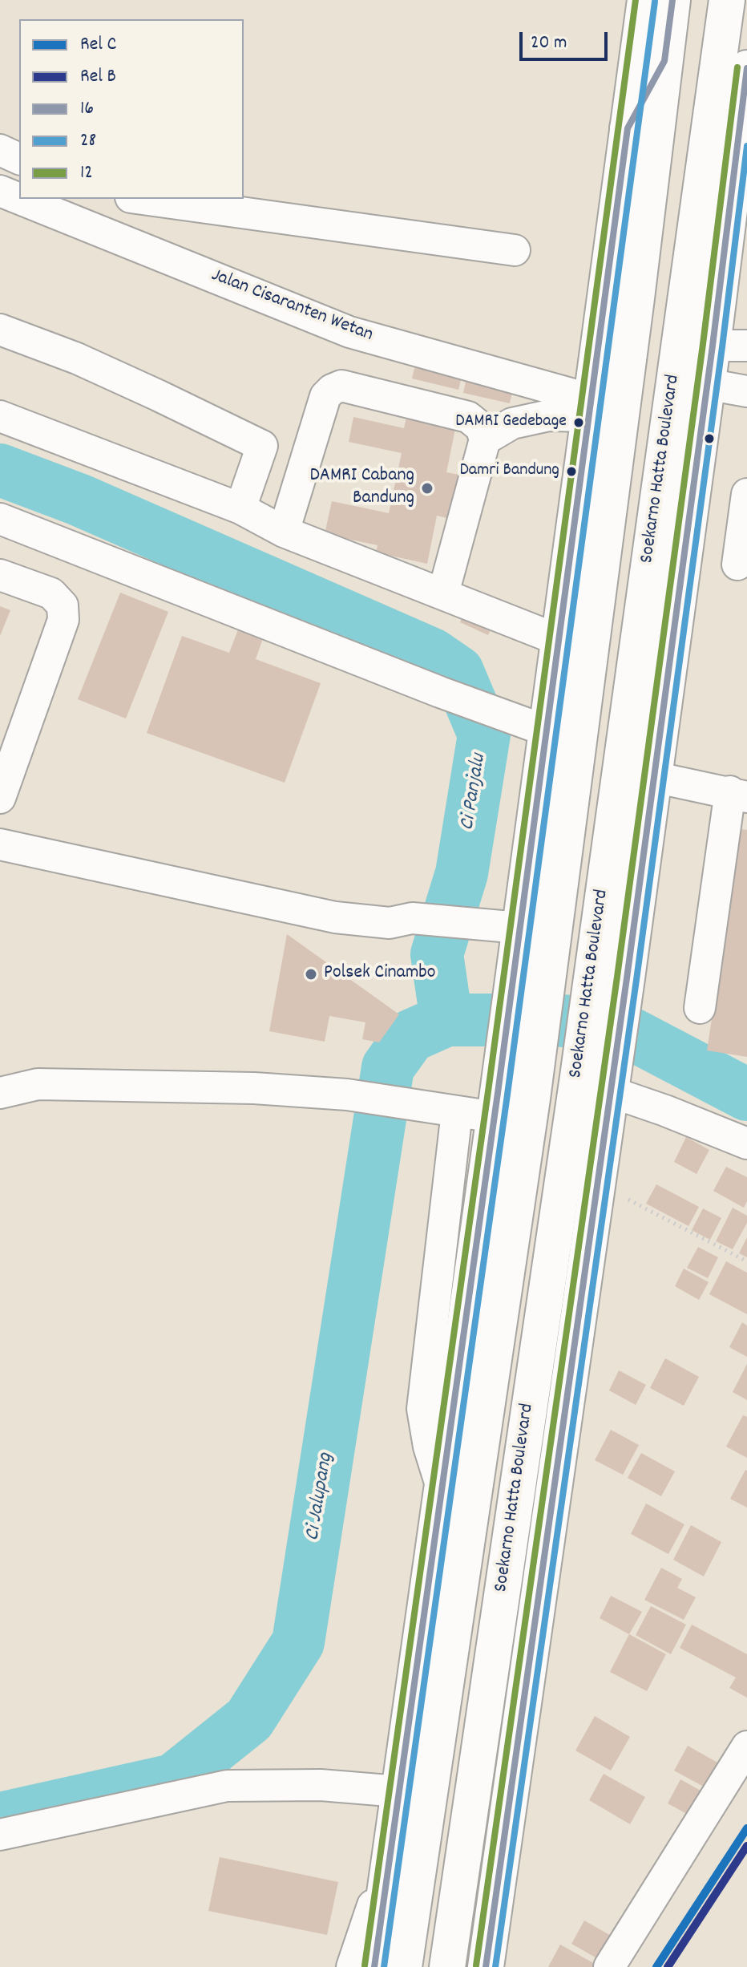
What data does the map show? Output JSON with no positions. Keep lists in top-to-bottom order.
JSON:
{
  "streets": {
    "main road": ["Soekarno Hatta Boulevard"],
    "street": ["Jalan Cisaranten Wetan"]
  },
  "water": ["Ci Panjalu", "Ci Jalupang"],
  "places": [
    "DAMRI Gedebage",
    "Damri Bandung",
    "DAMRI Cabang Bandung",
    "Polsek Cinambo"
  ],
  "lines": [
    "transit line 16",
    "transit line 12",
    "transit line 28",
    "rail line C",
    "rail line B"
  ],
  "legend": [
    "Rel C",
    "Rel B",
    "16",
    "28",
    "12"
  ],
  "scale_bar": "20 m"
}
